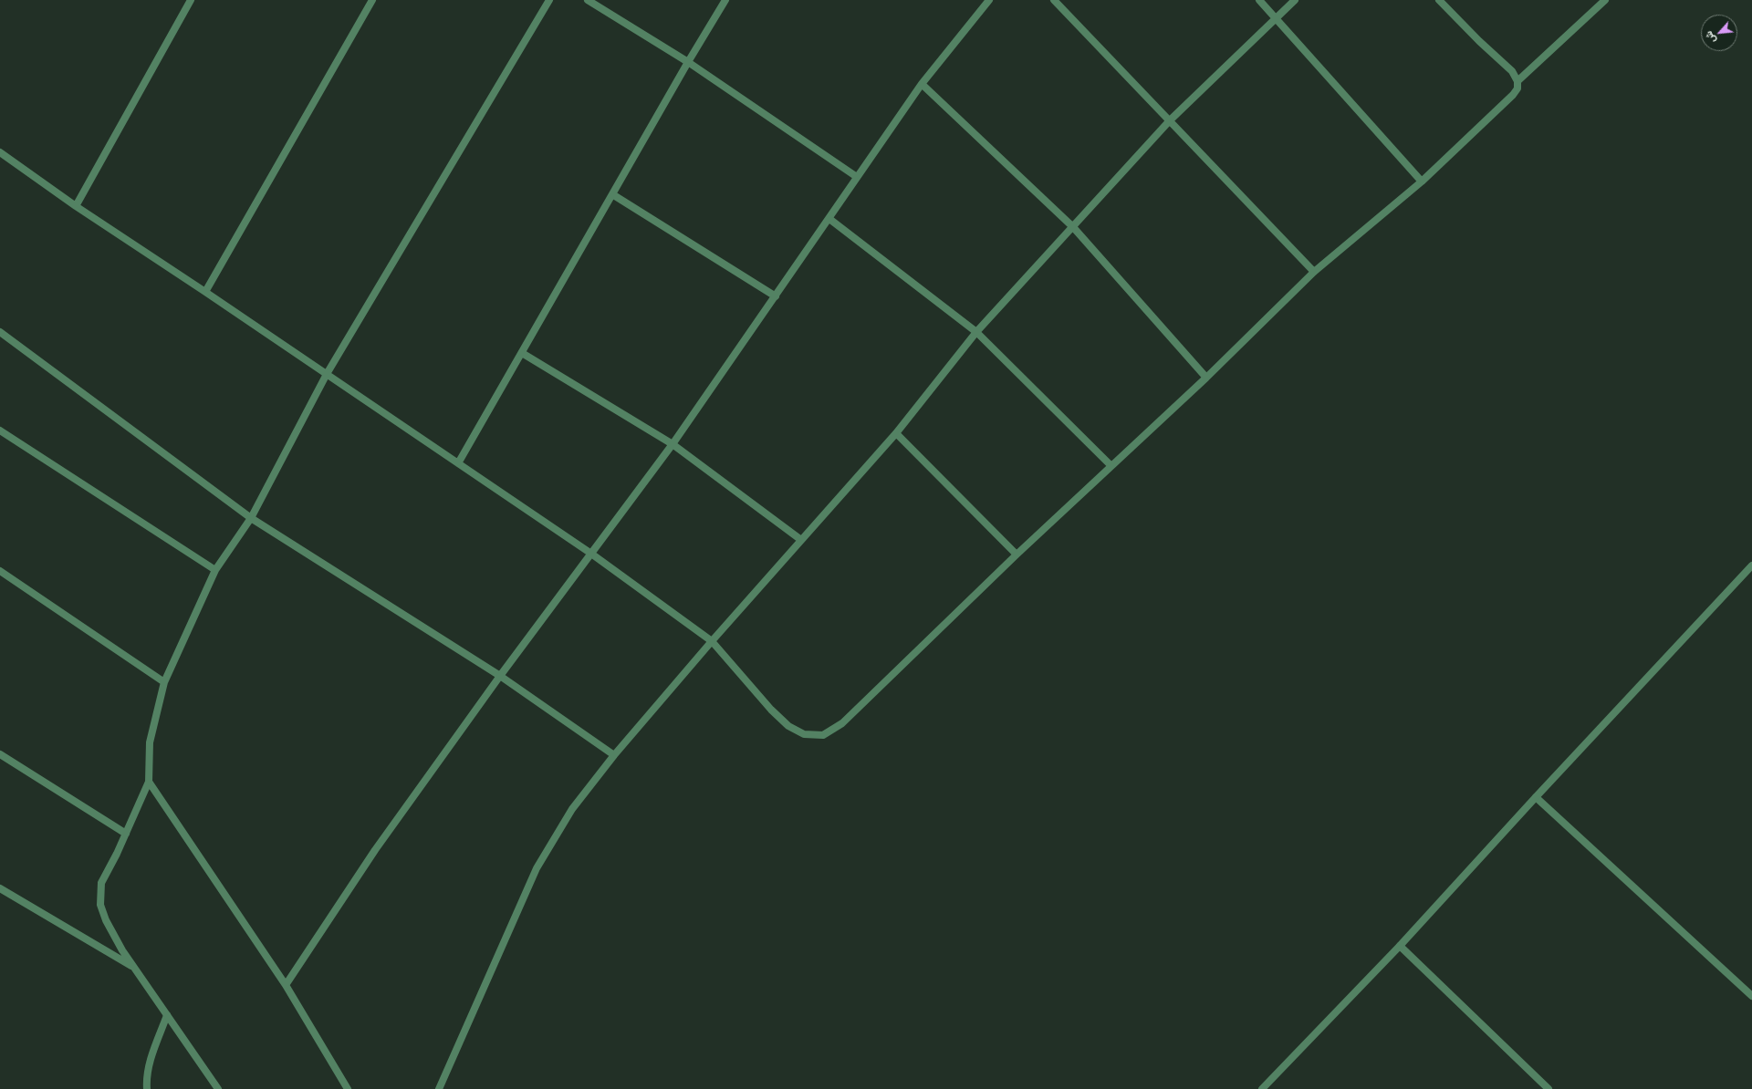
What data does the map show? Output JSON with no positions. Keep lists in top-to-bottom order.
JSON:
{
  "north": "bottom left"
}
